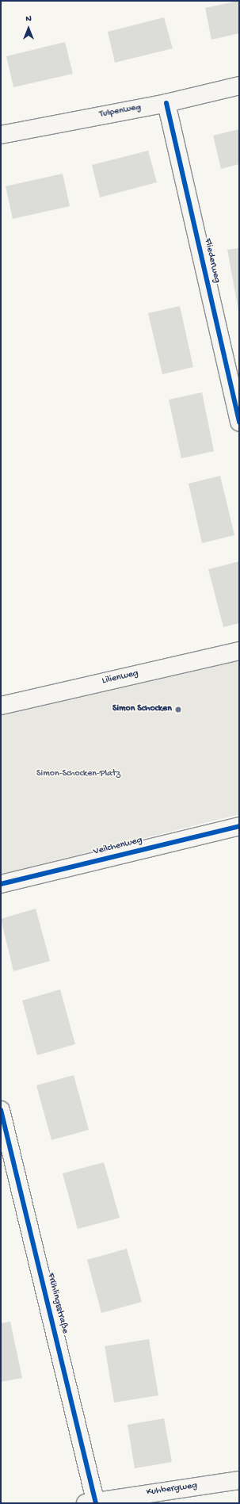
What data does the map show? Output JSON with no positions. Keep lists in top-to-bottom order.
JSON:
{
  "streets": {
    "street": [
      "Tulpenweg",
      "Fliederweg",
      "Lilienweg",
      "Veilchenweg",
      "Frühlingsstraße",
      "Kuhbergweg"
    ]
  },
  "crossings": [
    ["Tulpenweg", "Fliederweg"],
    ["Frühlingsstraße", "Kuhbergweg"]
  ],
  "parks": ["Simon-Schocken-Platz"],
  "places": ["Simon Schocken"],
  "north": "top"
}
